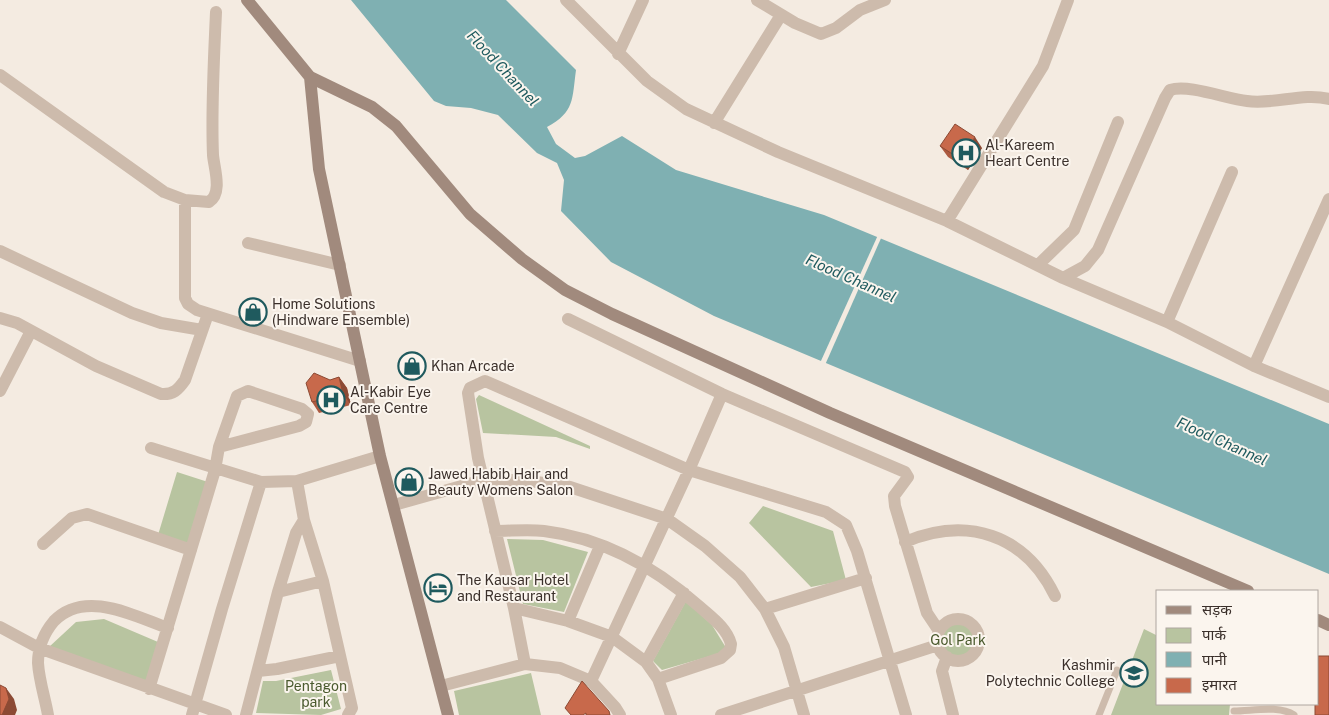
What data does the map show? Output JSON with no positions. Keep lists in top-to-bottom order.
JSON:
{
  "water": ["Flood Channel"],
  "parks": ["Gol Park", "Pentagon park"],
  "places": {
    "hospital": ["Al-Kareem Heart Centre", "Al-Kabir Eye Care Centre"],
    "shop": ["Home Solutions (Hindware Ensemble)", "Khan Arcade", "Jawed Habib Hair and Beauty Womens Salon"],
    "hotel": ["The Kausar Hotel and Restaurant"],
    "school or university": ["Kashmir Polytechnic College"]
  },
  "legend": [
    "सड़क",
    "पार्क",
    "पानी",
    "इमारत"
  ]
}
